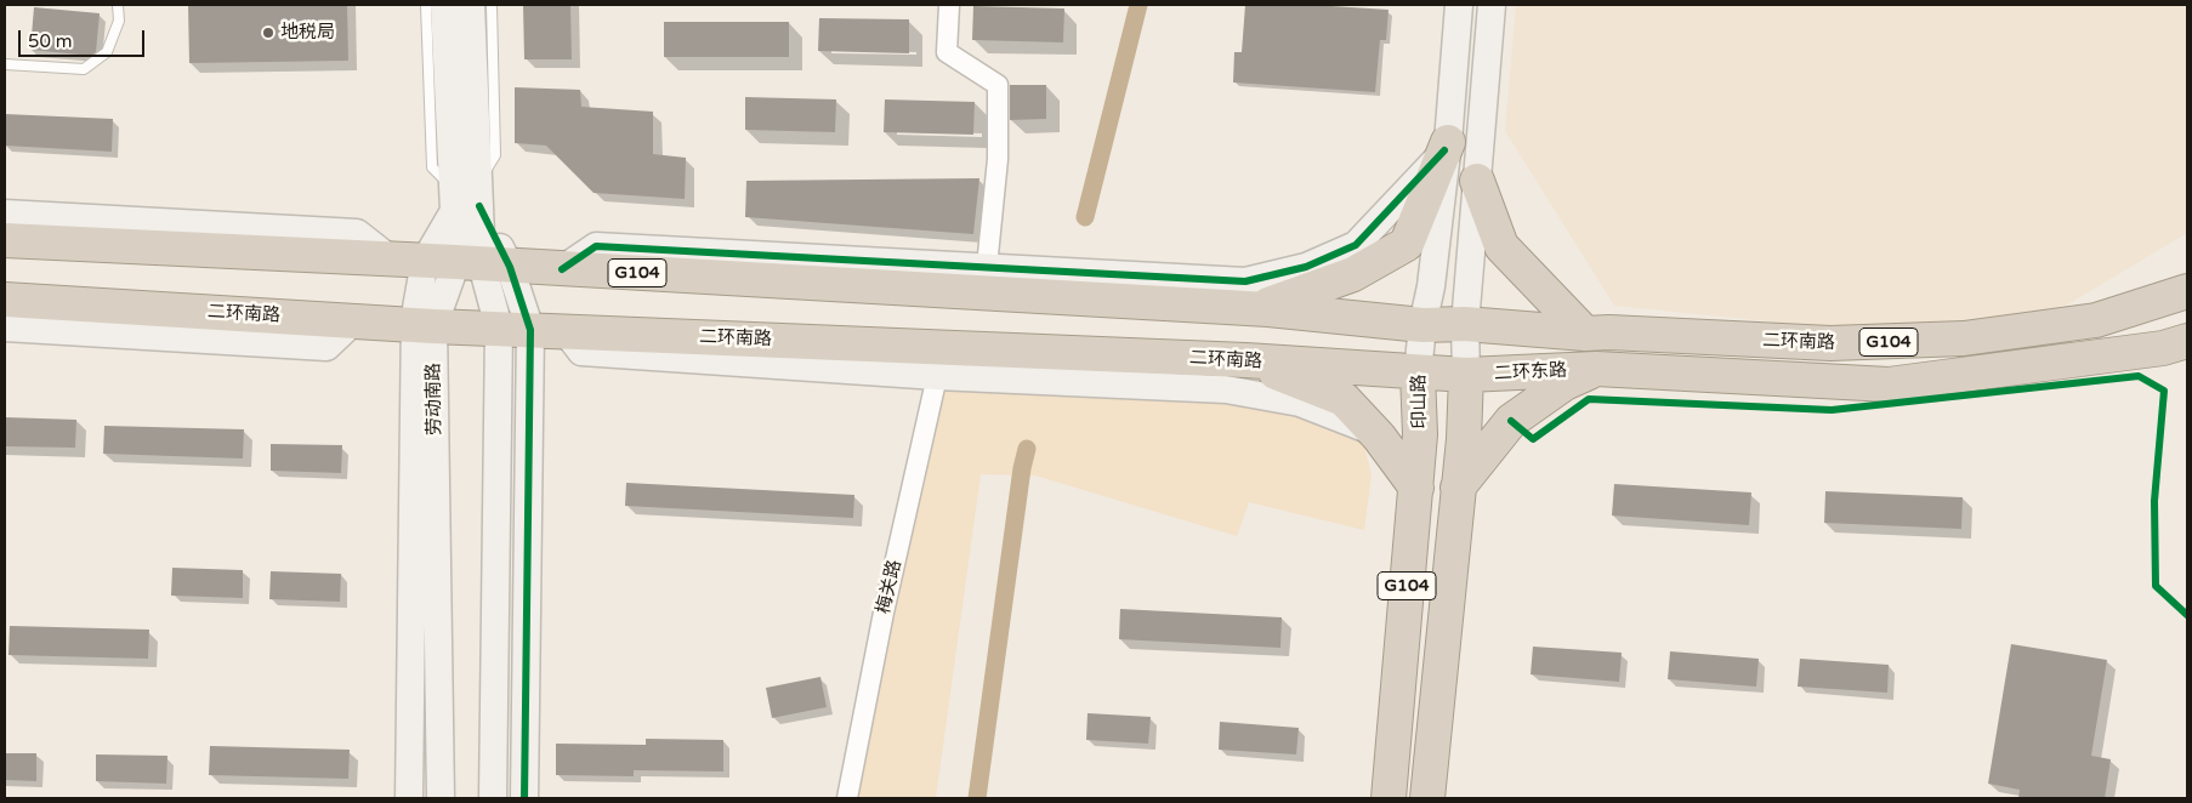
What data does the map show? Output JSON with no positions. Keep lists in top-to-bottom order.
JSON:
{
  "streets": {
    "highway": [
      "G104",
      "二环南路",
      "二环东路",
      "印山路"
    ],
    "street": ["劳动南路", "梅关路"]
  },
  "crossings": [
    ["G104", "二环南路"],
    ["G104", "二环东路"],
    ["G104", "劳动南路"],
    ["G104", "印山路"],
    ["二环南路", "二环东路"],
    ["二环南路", "劳动南路"],
    ["二环南路", "印山路"]
  ],
  "places": ["地税局"],
  "scale_bar": "50 m"
}
